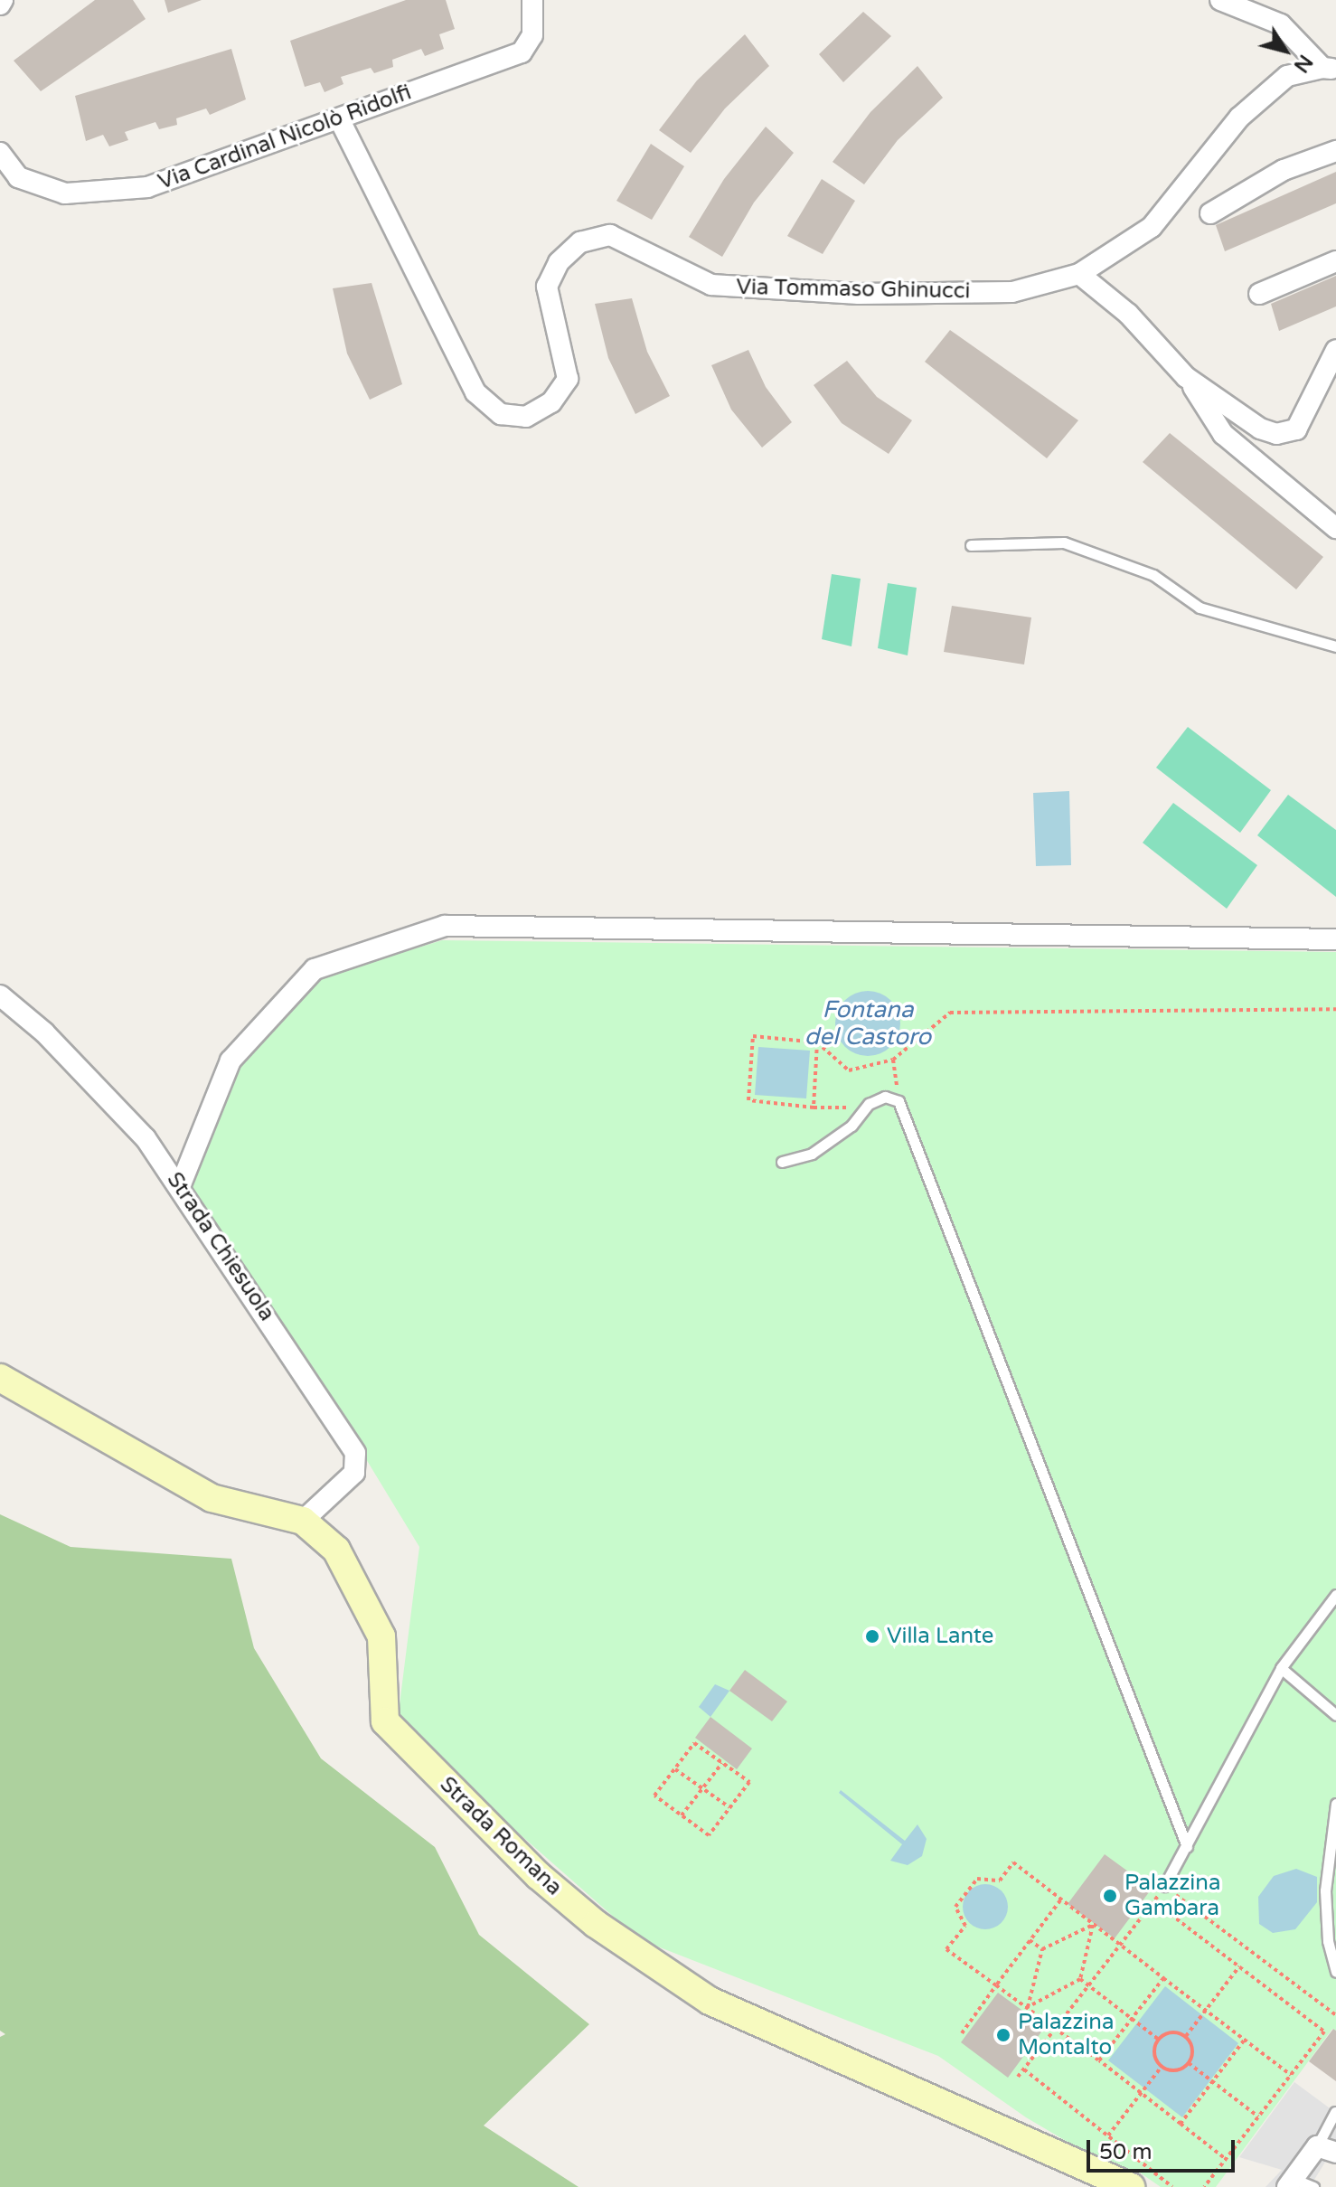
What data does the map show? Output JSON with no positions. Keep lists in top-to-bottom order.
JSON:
{
  "streets": {
    "street": [
      "Via Cardinal Nicolò Ridolfi",
      "Via Tommaso Ghinucci",
      "Strada Chiesuola",
      "Strada Romana"
    ]
  },
  "crossings": [
    ["Via Cardinal Nicolò Ridolfi", "Via Tommaso Ghinucci"],
    ["Strada Chiesuola", "Strada Romana"]
  ],
  "water": ["Fontana del Castoro"],
  "places": ["Villa Lante", "Palazzina Gambara", "Palazzina Montalto"],
  "scale_bar": "50 m",
  "north": "bottom right"
}
